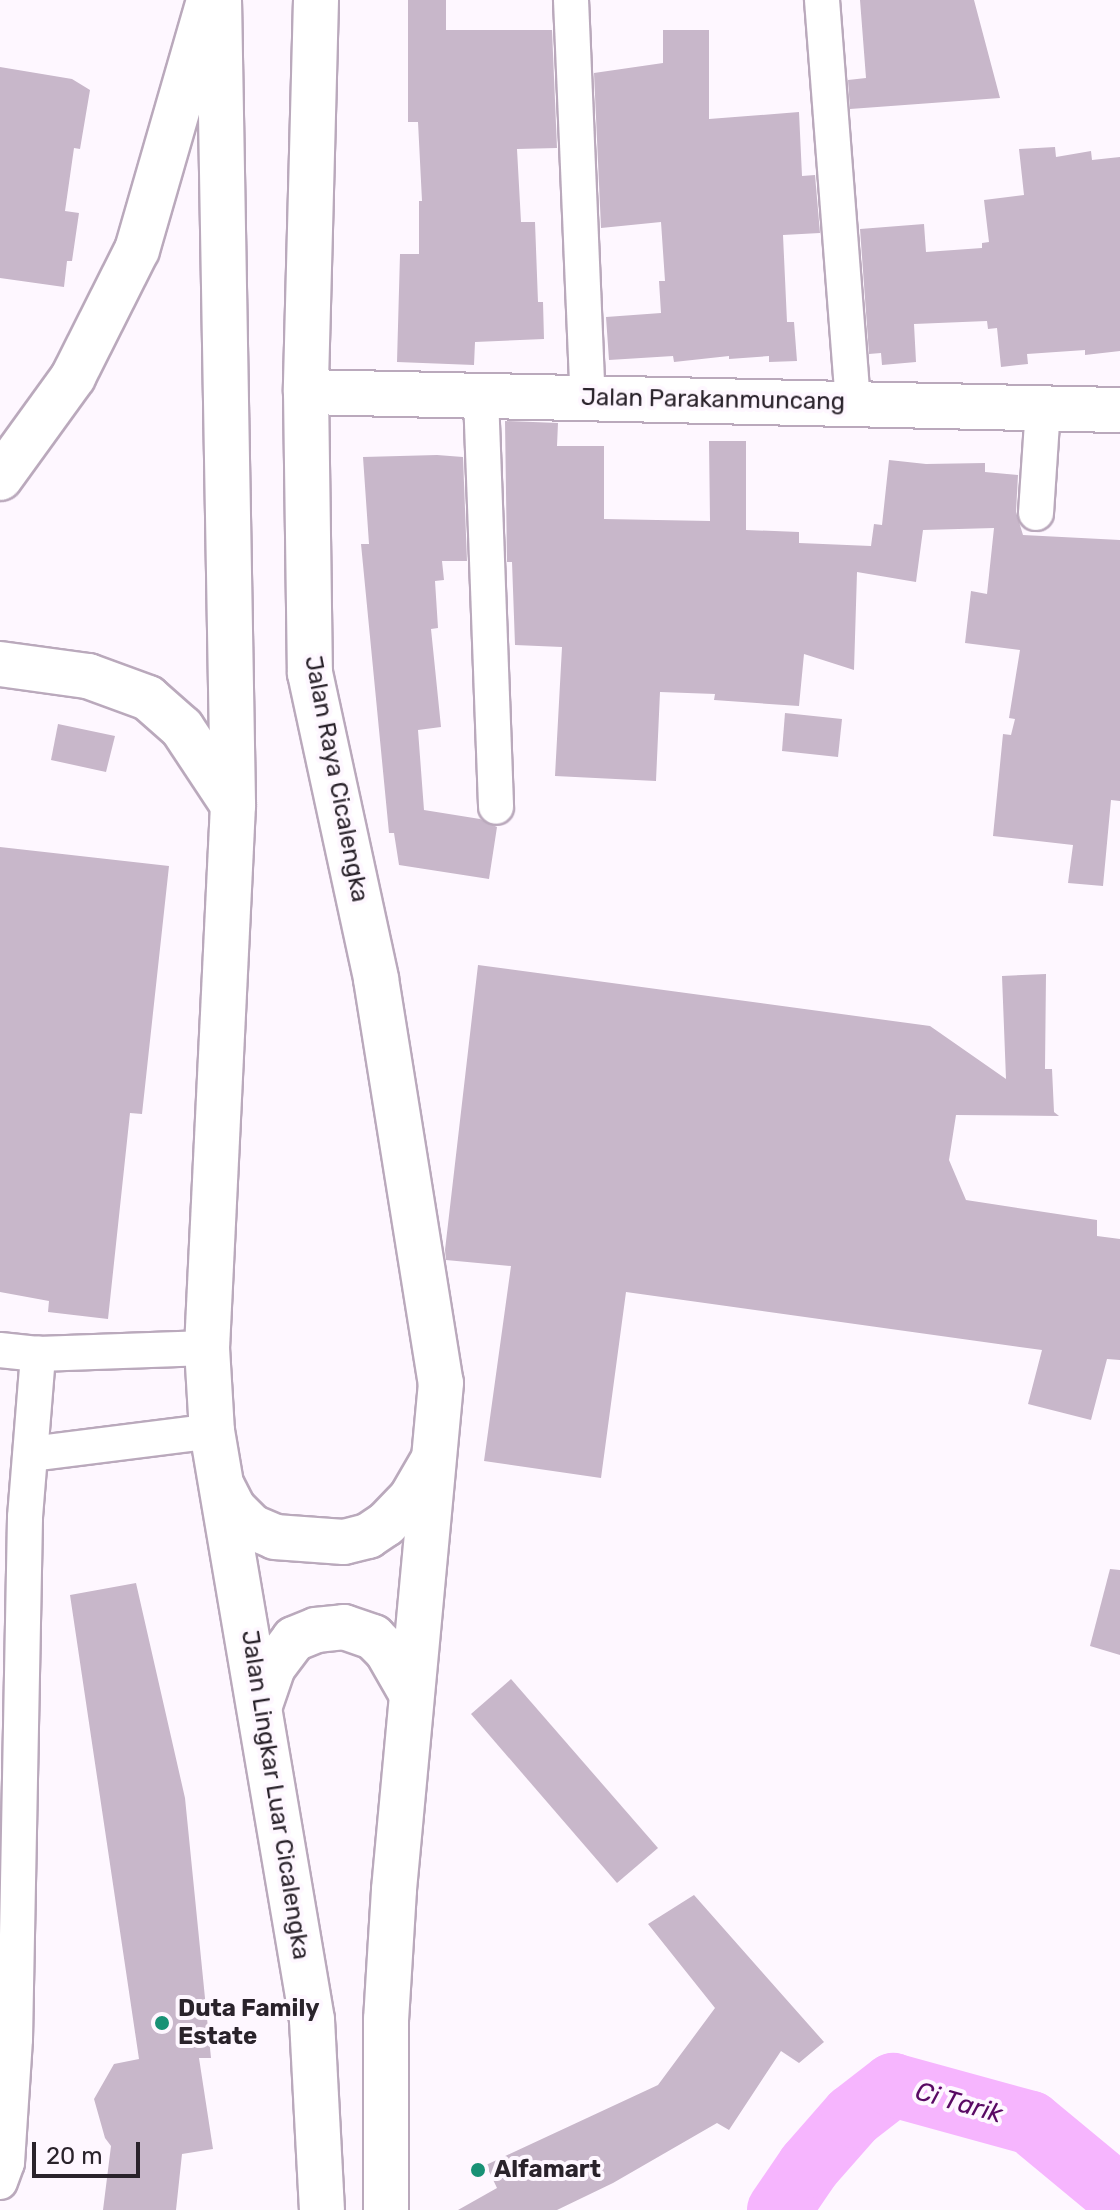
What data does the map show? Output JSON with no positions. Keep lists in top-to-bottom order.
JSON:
{
  "streets": {
    "main road": ["Jalan Parakanmuncang", "Jalan Raya Cicalengka", "Jalan Lingkar Luar Cicalengka"]
  },
  "crossings": [
    ["Jalan Parakanmuncang", "Jalan Raya Cicalengka"]
  ],
  "water": ["Ci Tarik"],
  "places": ["Duta Family Estate", "Alfamart"],
  "scale_bar": "20 m"
}
